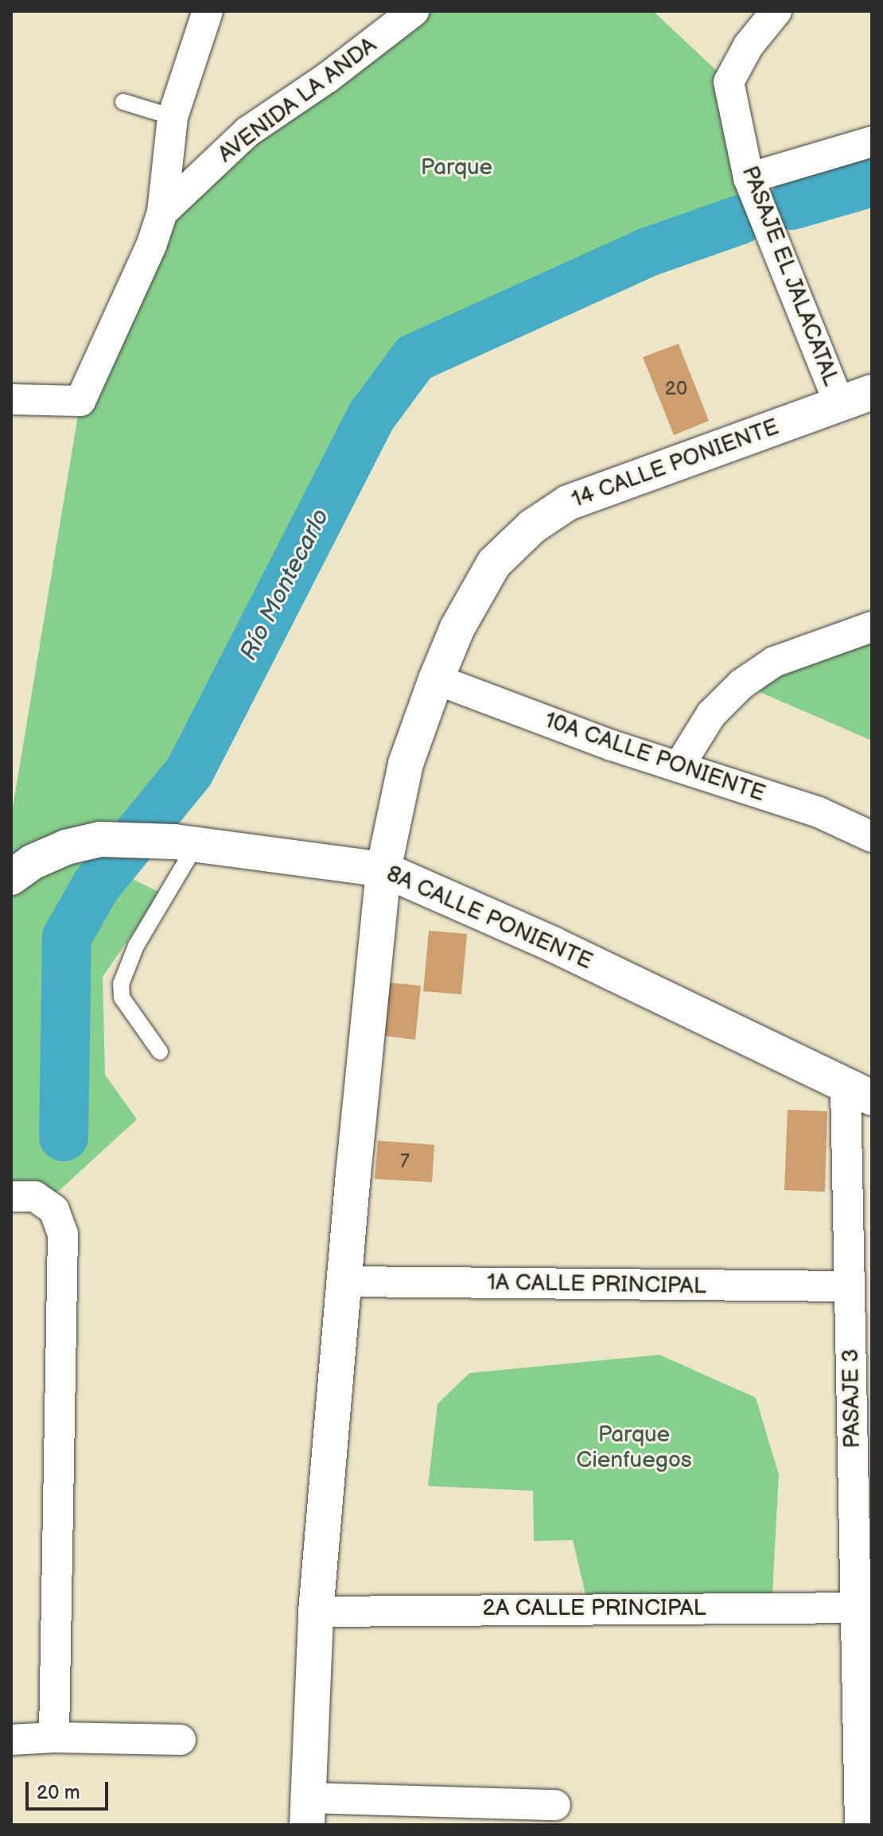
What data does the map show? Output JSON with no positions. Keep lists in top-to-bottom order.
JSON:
{
  "streets": {
    "street": [
      "AVENIDA LA ANDA",
      "PASAJE EL JALACATAL",
      "14 CALLE PONIENTE",
      "10A CALLE PONIENTE",
      "8A CALLE PONIENTE",
      "1A CALLE PRINCIPAL",
      "PASAJE 3",
      "2A CALLE PRINCIPAL"
    ]
  },
  "crossings": [
    ["PASAJE EL JALACATAL", "14 CALLE PONIENTE"],
    ["14 CALLE PONIENTE", "10A CALLE PONIENTE"],
    ["14 CALLE PONIENTE", "8A CALLE PONIENTE"],
    ["14 CALLE PONIENTE", "1A CALLE PRINCIPAL"],
    ["14 CALLE PONIENTE", "2A CALLE PRINCIPAL"],
    ["8A CALLE PONIENTE", "PASAJE 3"],
    ["1A CALLE PRINCIPAL", "PASAJE 3"],
    ["PASAJE 3", "2A CALLE PRINCIPAL"]
  ],
  "water": ["Río Montecarlo"],
  "parks": ["Parque", "Parque Cienfuegos"],
  "house_numbers": ["20", "7"],
  "scale_bar": "20 m"
}
